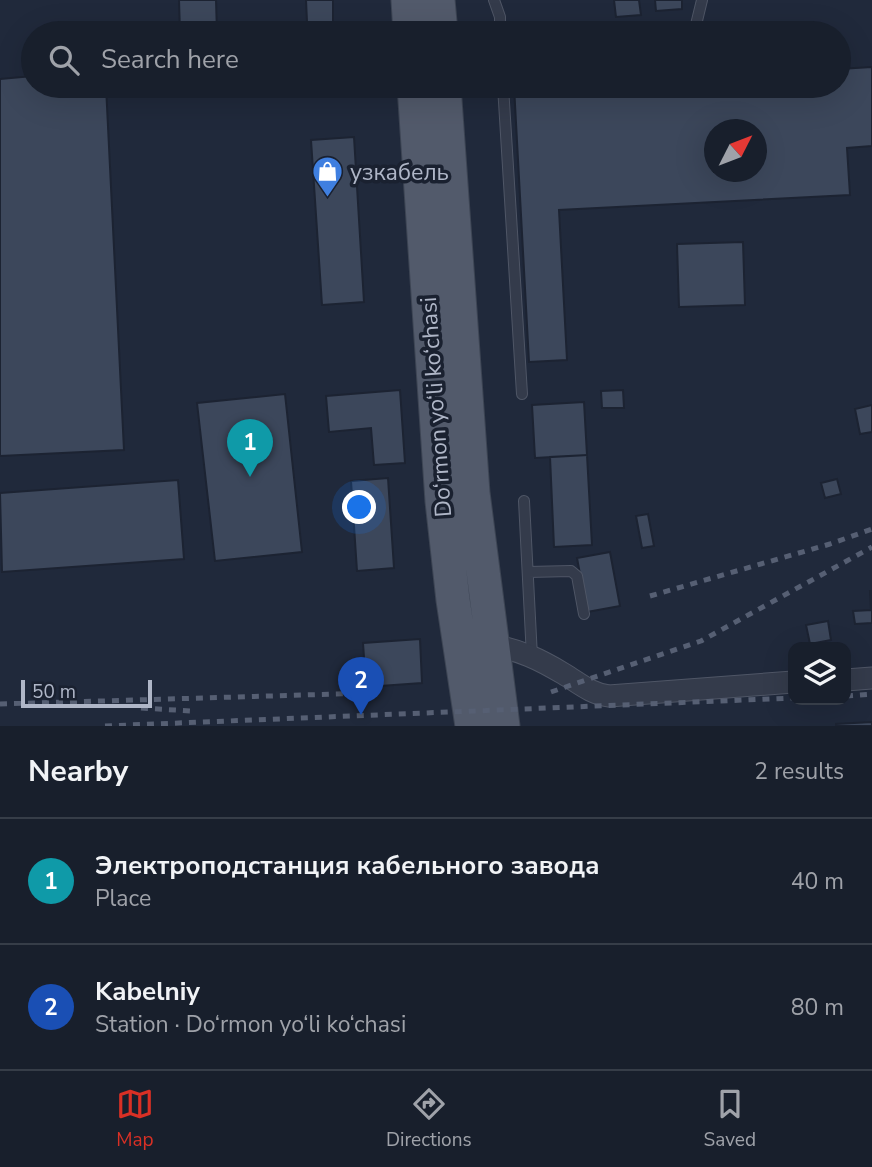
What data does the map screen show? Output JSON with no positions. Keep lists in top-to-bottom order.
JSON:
{
  "streets": {
    "main road": ["Do‘rmon yo‘li ko‘chasi"]
  },
  "places": {
    "shop": ["узкабель"]
  },
  "scale_bar": "50 m",
  "north": "top right",
  "page": {
    "search": "Search here",
    "pins": ["1", "2"],
    "scale": "50 m",
    "heading": ["Nearby", "2 results"],
    "list": [
      {
        "mark": "1",
        "name": "Электроподстанция кабельного завода",
        "note": "Place",
        "value": "40 m"
      },
      {
        "mark": "2",
        "name": "Kabelniy",
        "note": "Station · Do‘rmon yo‘li ko‘chasi",
        "value": "80 m"
      }
    ],
    "nav": ["Map", "Directions", "Saved"]
  }
}
